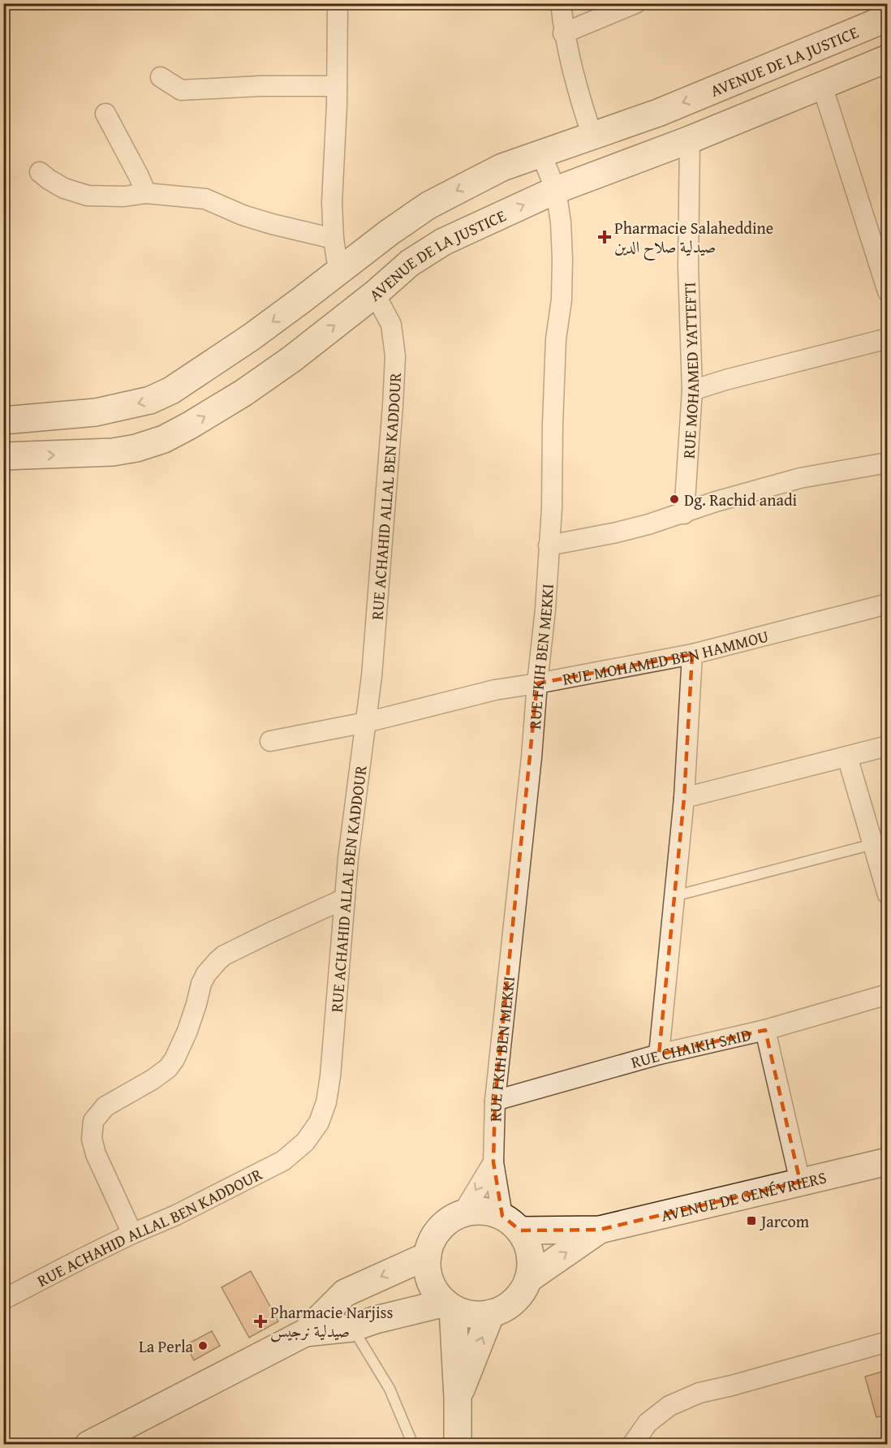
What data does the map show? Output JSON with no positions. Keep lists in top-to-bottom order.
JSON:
{
  "streets": {
    "street": [
      "AVENUE DE LA JUSTICE",
      "RUE MOHAMED YATTEFTI",
      "RUE ACHAHID ALLAL BEN KADDOUR",
      "RUE FKIH BEN MEKKI",
      "RUE MOHAMED BEN HAMMOU",
      "RUE CHAIKH SAID",
      "AVENUE DE GENÉVRIERS"
    ]
  },
  "crossings": [
    ["AVENUE DE LA JUSTICE", "RUE MOHAMED YATTEFTI"],
    ["AVENUE DE LA JUSTICE", "RUE ACHAHID ALLAL BEN KADDOUR"],
    ["AVENUE DE LA JUSTICE", "RUE FKIH BEN MEKKI"],
    ["RUE ACHAHID ALLAL BEN KADDOUR", "RUE MOHAMED BEN HAMMOU"],
    ["RUE FKIH BEN MEKKI", "RUE MOHAMED BEN HAMMOU"],
    ["RUE FKIH BEN MEKKI", "RUE CHAIKH SAID"],
    ["RUE FKIH BEN MEKKI", "AVENUE DE GENÉVRIERS"]
  ],
  "places": {
    "health": ["Pharmacie Salaheddine صيدلية صلاح الدين", "Pharmacie Narjiss صيدلية نرجيس"],
    "other": ["Dg. Rachid anadi", "La Perla"],
    "transit": ["Jarcom"]
  }
}
